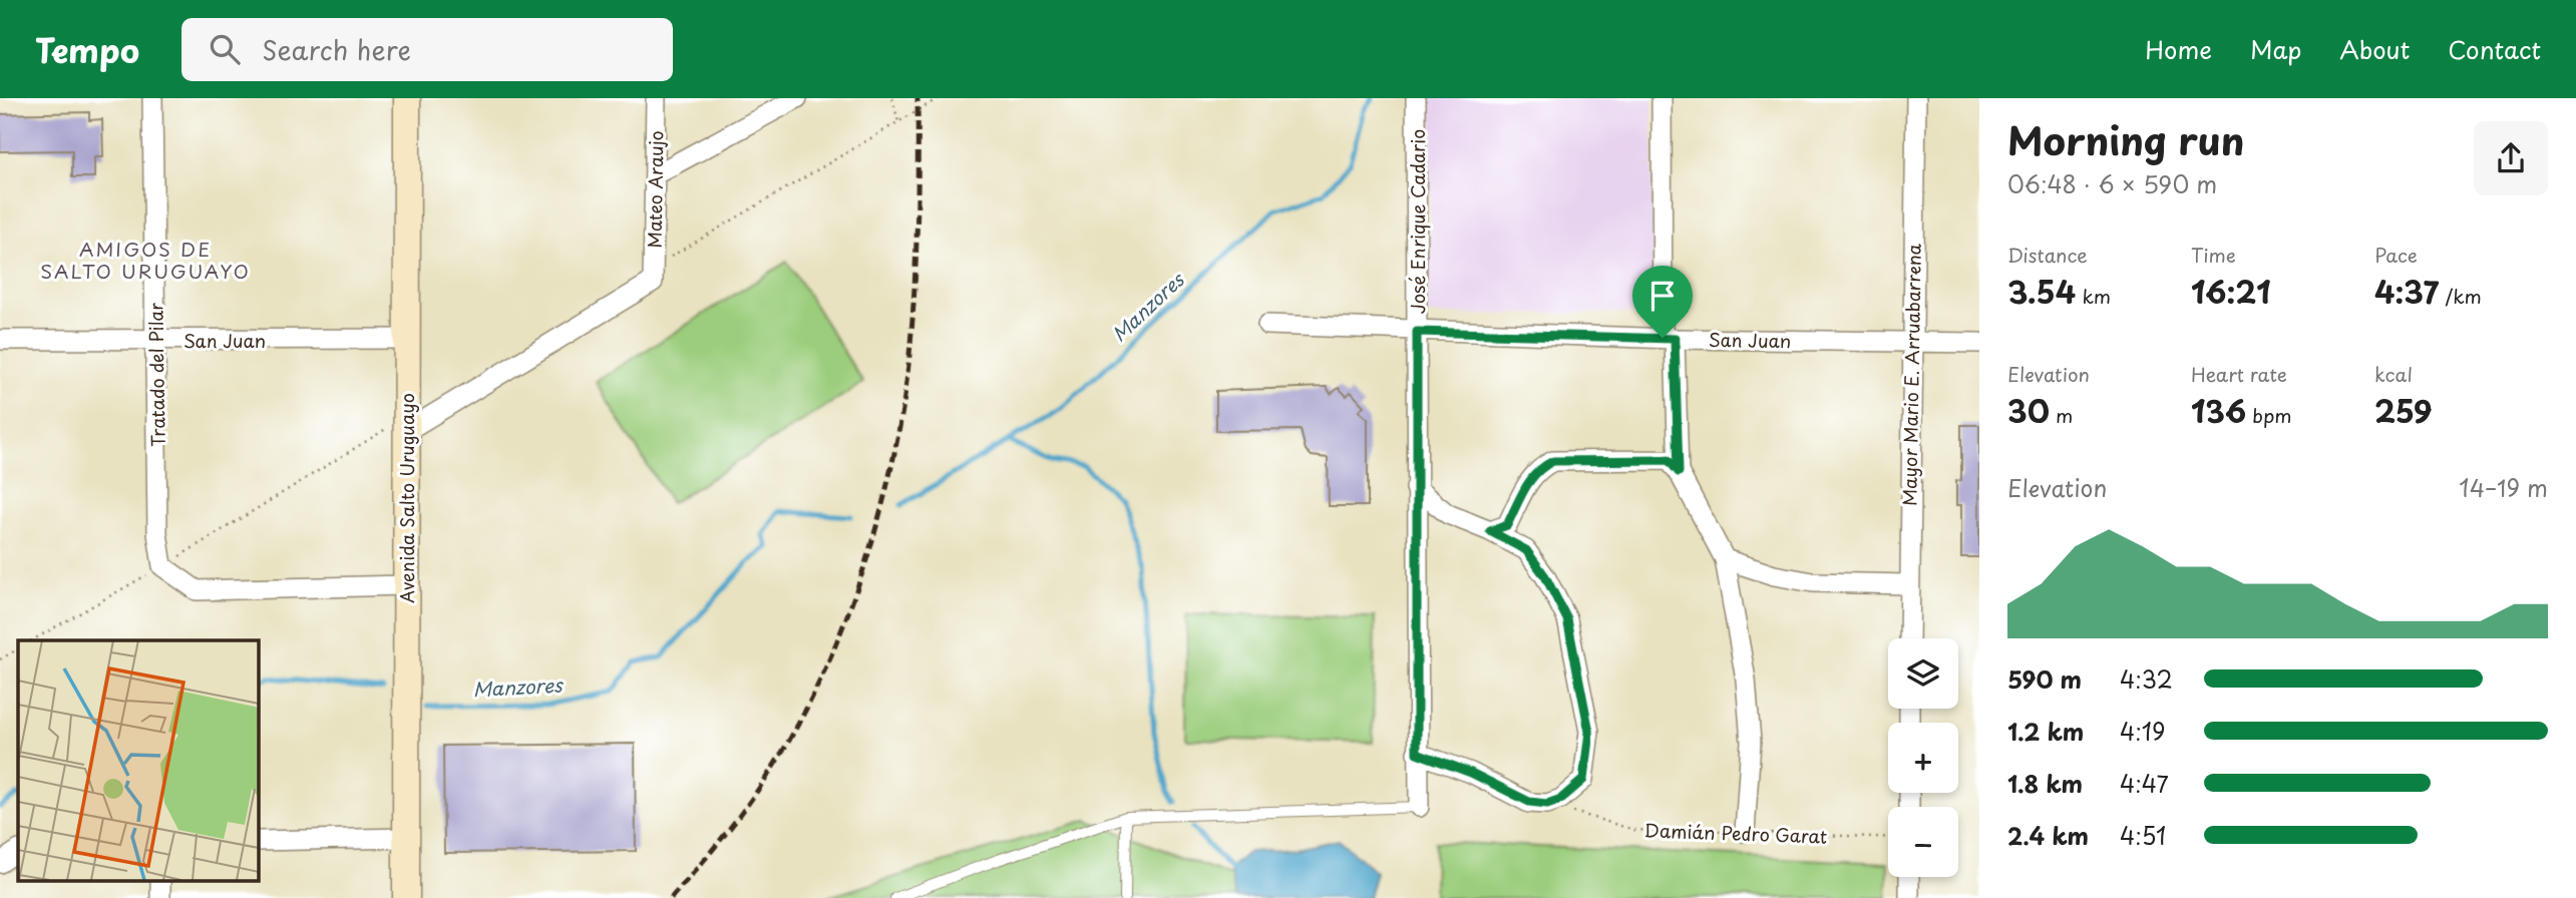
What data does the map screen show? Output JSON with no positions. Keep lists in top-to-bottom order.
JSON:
{
  "streets": {
    "main road": ["Avenida Salto Uruguayo"],
    "street": [
      "Mateo Araujo",
      "José Enrique Cadario",
      "San Juan",
      "Tratado del Pilar",
      "Mayor Mario E. Arruabarrena"
    ],
    "path": ["Damián Pedro Garat"]
  },
  "crossings": [
    ["Mateo Araujo", "Avenida Salto Uruguayo"],
    ["José Enrique Cadario", "San Juan"],
    ["San Juan", "Tratado del Pilar"],
    ["San Juan", "Mayor Mario E. Arruabarrena"],
    ["San Juan", "Avenida Salto Uruguayo"]
  ],
  "districts": ["AMIGOS DE SALTO URUGUAYO"],
  "water": ["Manzores"],
  "page": {
    "header": "Tempo",
    "search": "Search here",
    "nav": [
      "Home",
      "Map",
      "About",
      "Contact"
    ],
    "heading": ["Morning run", "06:48 · 6 × 590 m"],
    "stats": [
      ["Distance", "3.54 km"],
      ["Time", "16:21"],
      ["Pace", "4:37 /km"],
      ["Elevation", "30 m"],
      ["Heart rate", "136 bpm"],
      ["kcal", "259"]
    ],
    "chart": ["Elevation", "14–19 m"],
    "map_buttons": ["+", "−"],
    "list": [
      {
        "name": "590 m",
        "note": "4:32"
      },
      {
        "name": "1.2 km",
        "note": "4:19"
      },
      {
        "name": "1.8 km",
        "note": "4:47"
      },
      {
        "name": "2.4 km",
        "note": "4:51"
      }
    ]
  }
}
